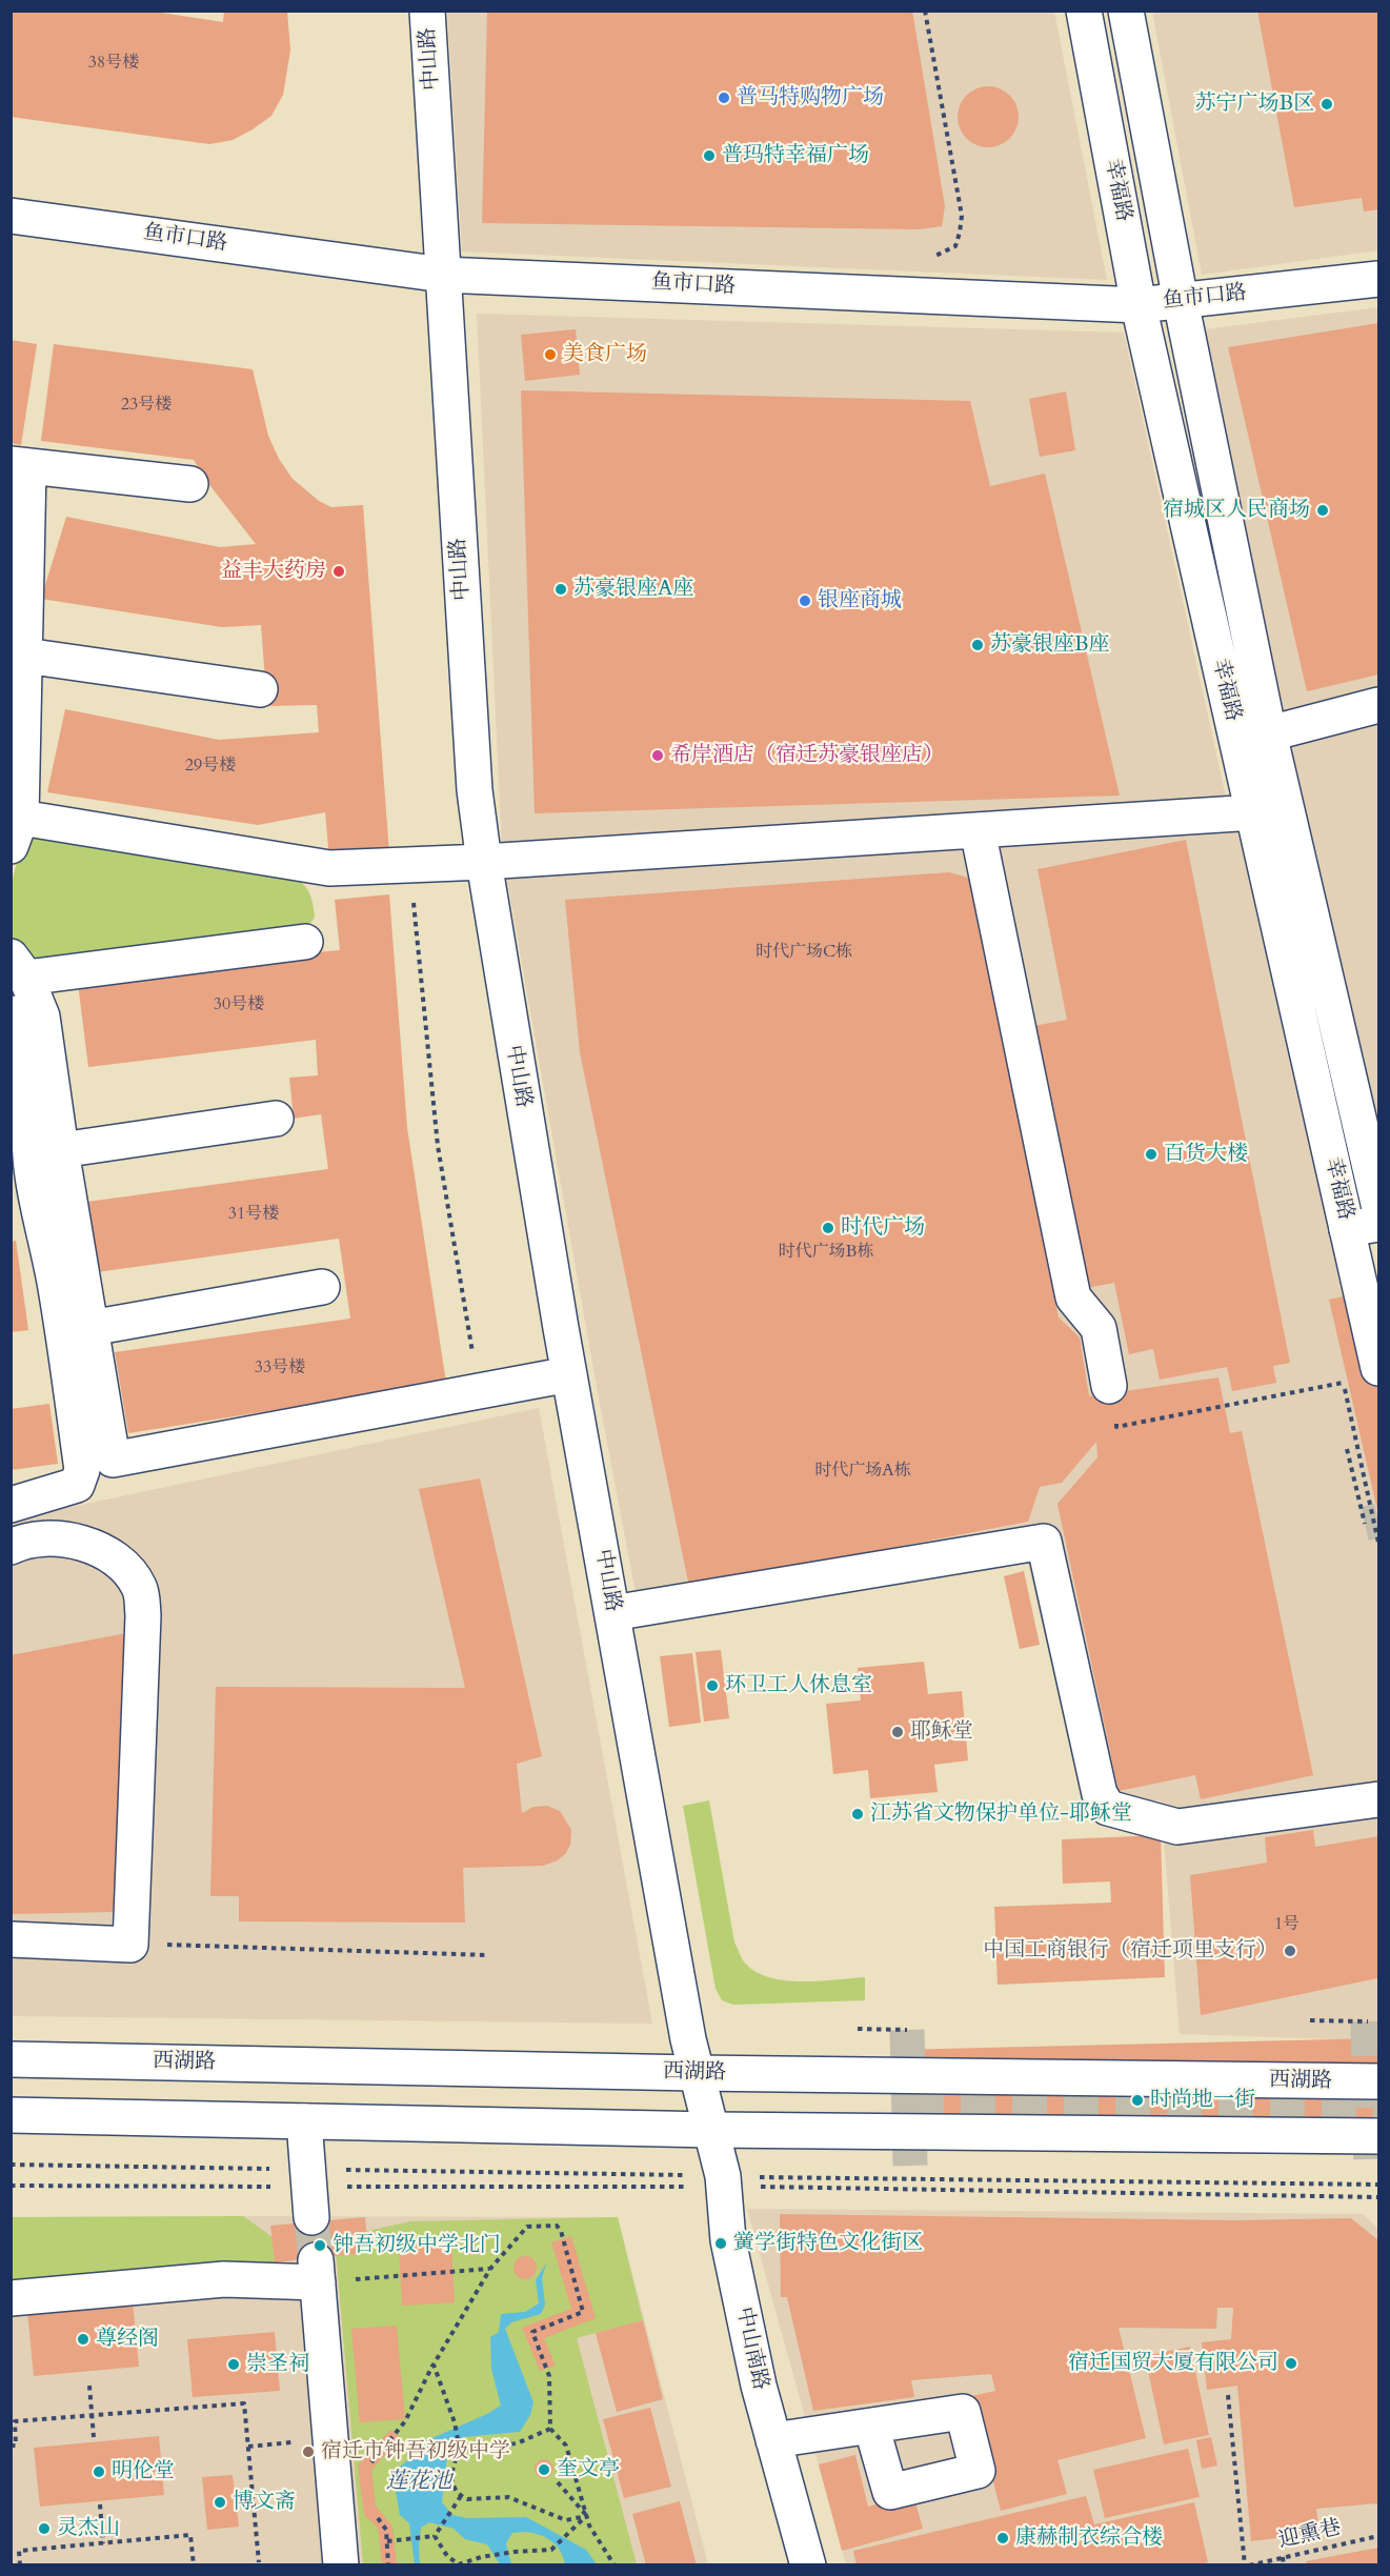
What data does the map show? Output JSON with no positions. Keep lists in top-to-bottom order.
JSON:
{
  "streets": {
    "main road": [
      "中山路",
      "幸福路",
      "鱼市口路",
      "西湖路",
      "中山南路"
    ],
    "path": ["迎熏巷"]
  },
  "crossings": [
    ["中山路", "鱼市口路"],
    ["中山路", "西湖路"],
    ["中山路", "中山南路"],
    ["幸福路", "鱼市口路"]
  ],
  "water": ["莲花池"],
  "places": [
    "普马特购物广场",
    "苏宁广场B区",
    "普玛特幸福广场",
    "美食广场",
    "宿城区人民商场",
    "益丰大药房",
    "苏豪银座A座",
    "银座商城",
    "苏豪银座B座",
    "希岸酒店（宿迁苏豪银座店）",
    "百货大楼",
    "时代广场",
    "环卫工人休息室",
    "耶稣堂",
    "江苏省文物保护单位-耶稣堂",
    "中国工商银行（宿迁项里支行）",
    "时尚地一街",
    "黉学街特色文化街区",
    "钟吾初级中学北门",
    "尊经阁",
    "宿迁国贸大厦有限公司",
    "崇圣祠",
    "宿迁市钟吾初级中学",
    "奎文亭",
    "明伦堂",
    "博文斋",
    "灵杰山",
    "康赫制衣综合楼"
  ],
  "house_numbers": [
    "38号楼",
    "23号楼",
    "29号楼",
    "时代广场C栋",
    "30号楼",
    "31号楼",
    "时代广场B栋",
    "33号楼",
    "时代广场A栋",
    "1号"
  ]
}
